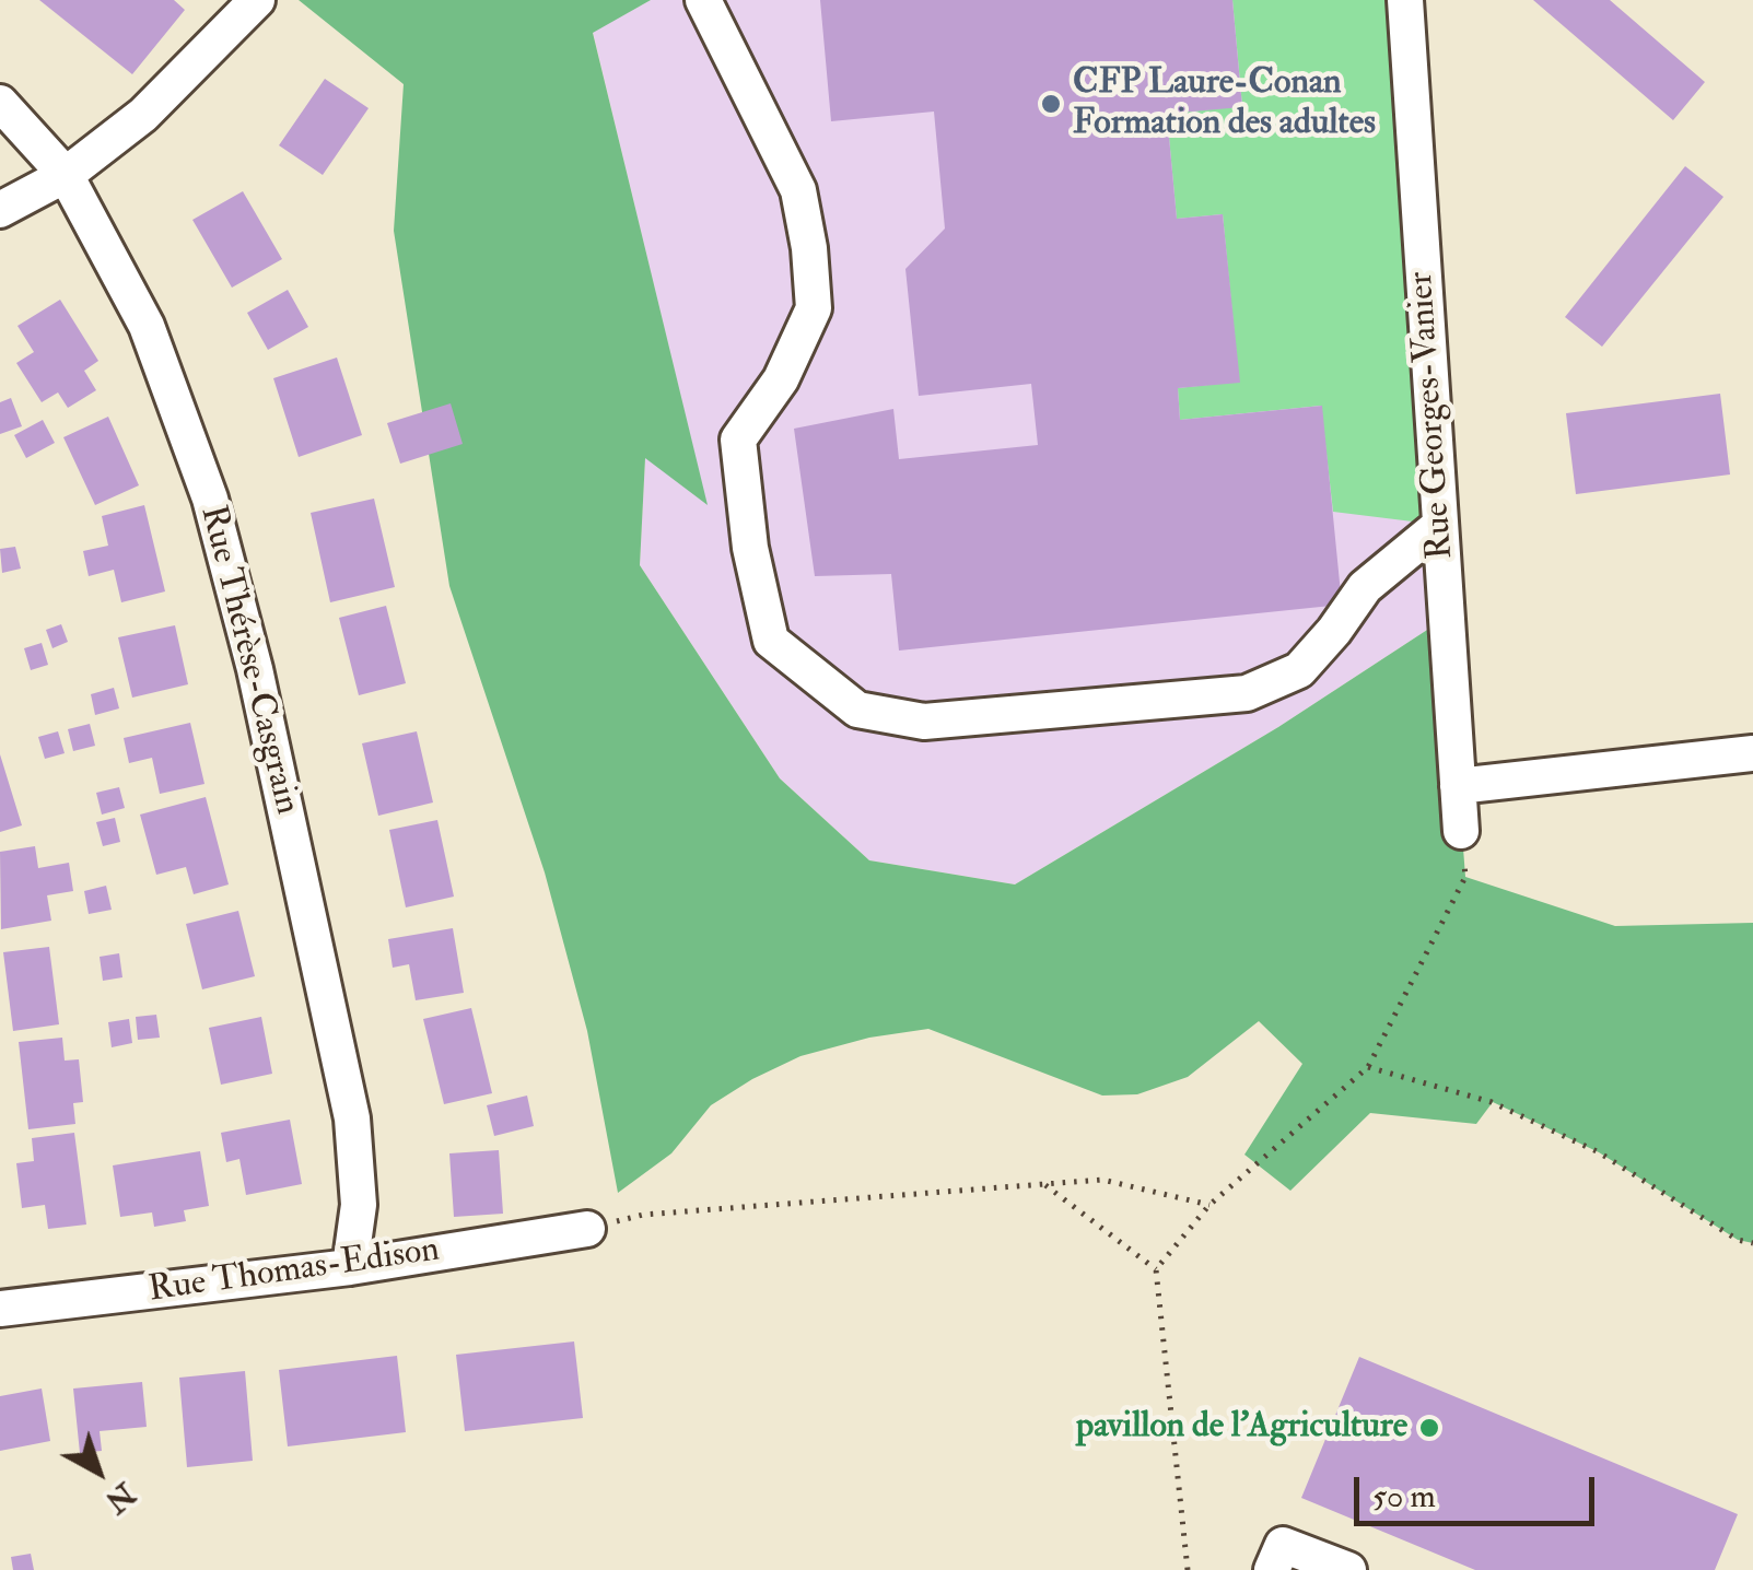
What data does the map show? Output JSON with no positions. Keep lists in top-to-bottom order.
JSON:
{
  "streets": {
    "street": ["Rue Georges-Vanier", "Rue Thérèse-Casgrain", "Rue Thomas-Edison"]
  },
  "crossings": [
    ["Rue Thérèse-Casgrain", "Rue Thomas-Edison"]
  ],
  "places": ["CFP Laure-Conan Formation des adultes", "pavillon de l'Agriculture"],
  "scale_bar": "50 m",
  "north": "bottom right"
}
